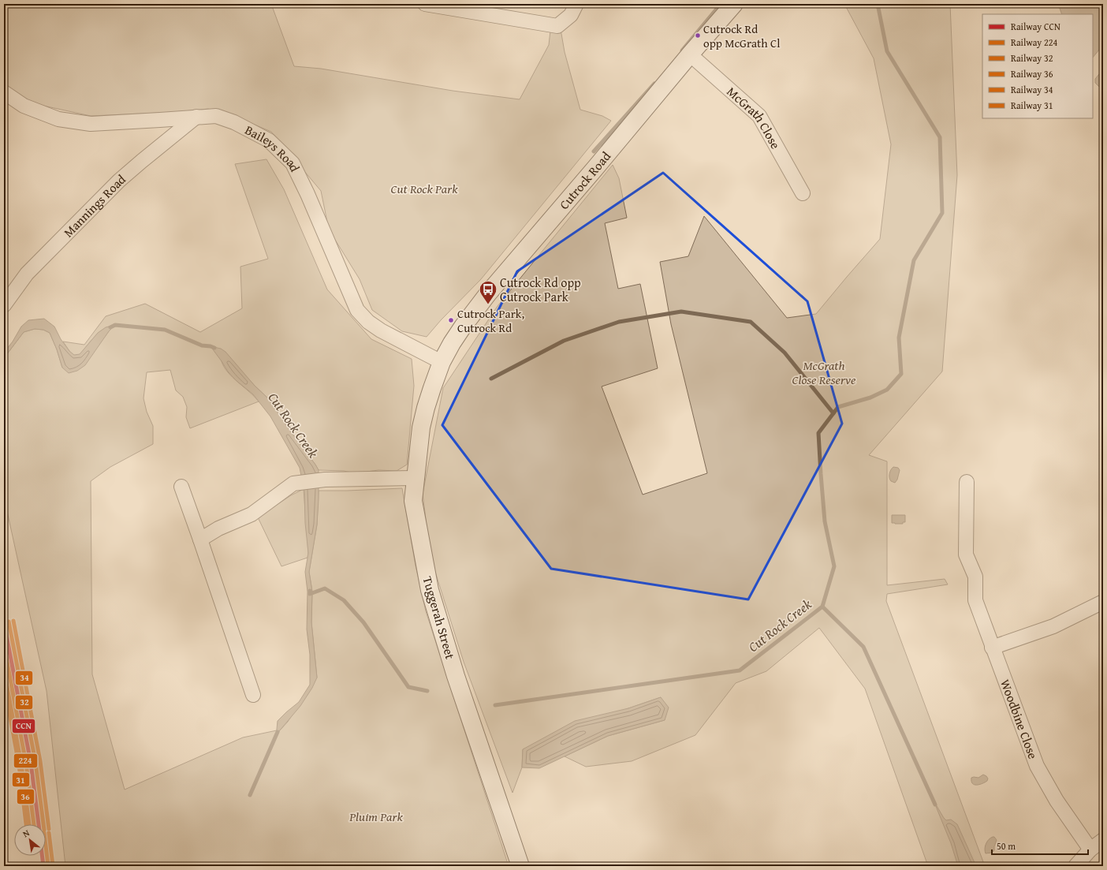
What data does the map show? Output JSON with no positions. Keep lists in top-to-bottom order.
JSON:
{
  "streets": {
    "street": [
      "McGrath Close",
      "Baileys Road",
      "Cutrock Road",
      "Mannings Road",
      "Tuggerah Street",
      "Woodbine Close"
    ]
  },
  "crossings": [
    ["McGrath Close", "Cutrock Road"],
    ["Baileys Road", "Cutrock Road"],
    ["Baileys Road", "Mannings Road"],
    ["Baileys Road", "Tuggerah Street"],
    ["Cutrock Road", "Tuggerah Street"]
  ],
  "water": ["Cut Rock Creek"],
  "parks": ["Cut Rock Park", "McGrath Close Reserve", "Pluim Park"],
  "places": {
    "other": ["Cutrock Rd opp McGrath Cl", "Cutrock Park, Cutrock Rd"],
    "bus stop": ["Cutrock Rd opp Cutrock Park"]
  },
  "lines": [
    "rail line 34",
    "rail line 32",
    "rail line CCN",
    "rail line 224",
    "rail line 36",
    "rail line 31"
  ],
  "legend": [
    "Railway CCN",
    "Railway 224",
    "Railway 32",
    "Railway 36",
    "Railway 34",
    "Railway 31"
  ],
  "scale_bar": "50 m",
  "north": "top left"
}
